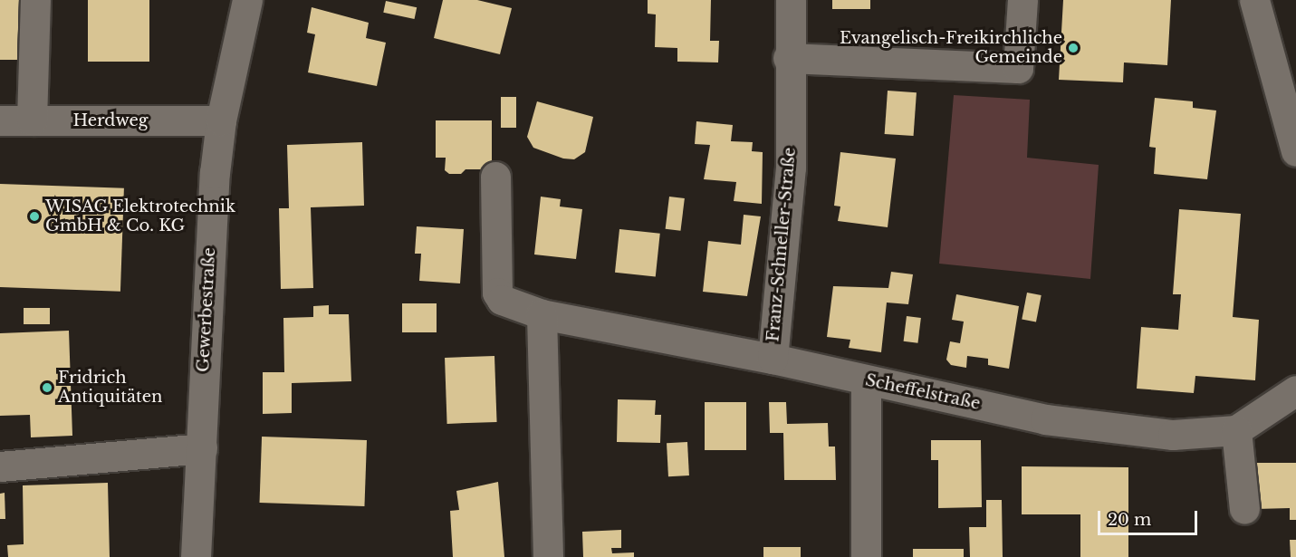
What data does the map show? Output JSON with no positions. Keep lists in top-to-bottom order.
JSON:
{
  "streets": {
    "street": [
      "Herdweg",
      "Franz-Schneller-Straße",
      "Gewerbestraße",
      "Scheffelstraße"
    ]
  },
  "crossings": [
    ["Herdweg", "Gewerbestraße"],
    ["Franz-Schneller-Straße", "Scheffelstraße"]
  ],
  "places": ["Evangelisch-Freikirchliche Gemeinde", "WISAG Elektrotechnik GmbH & Co. KG", "Fridrich Antiquitäten"],
  "scale_bar": "20 m"
}
